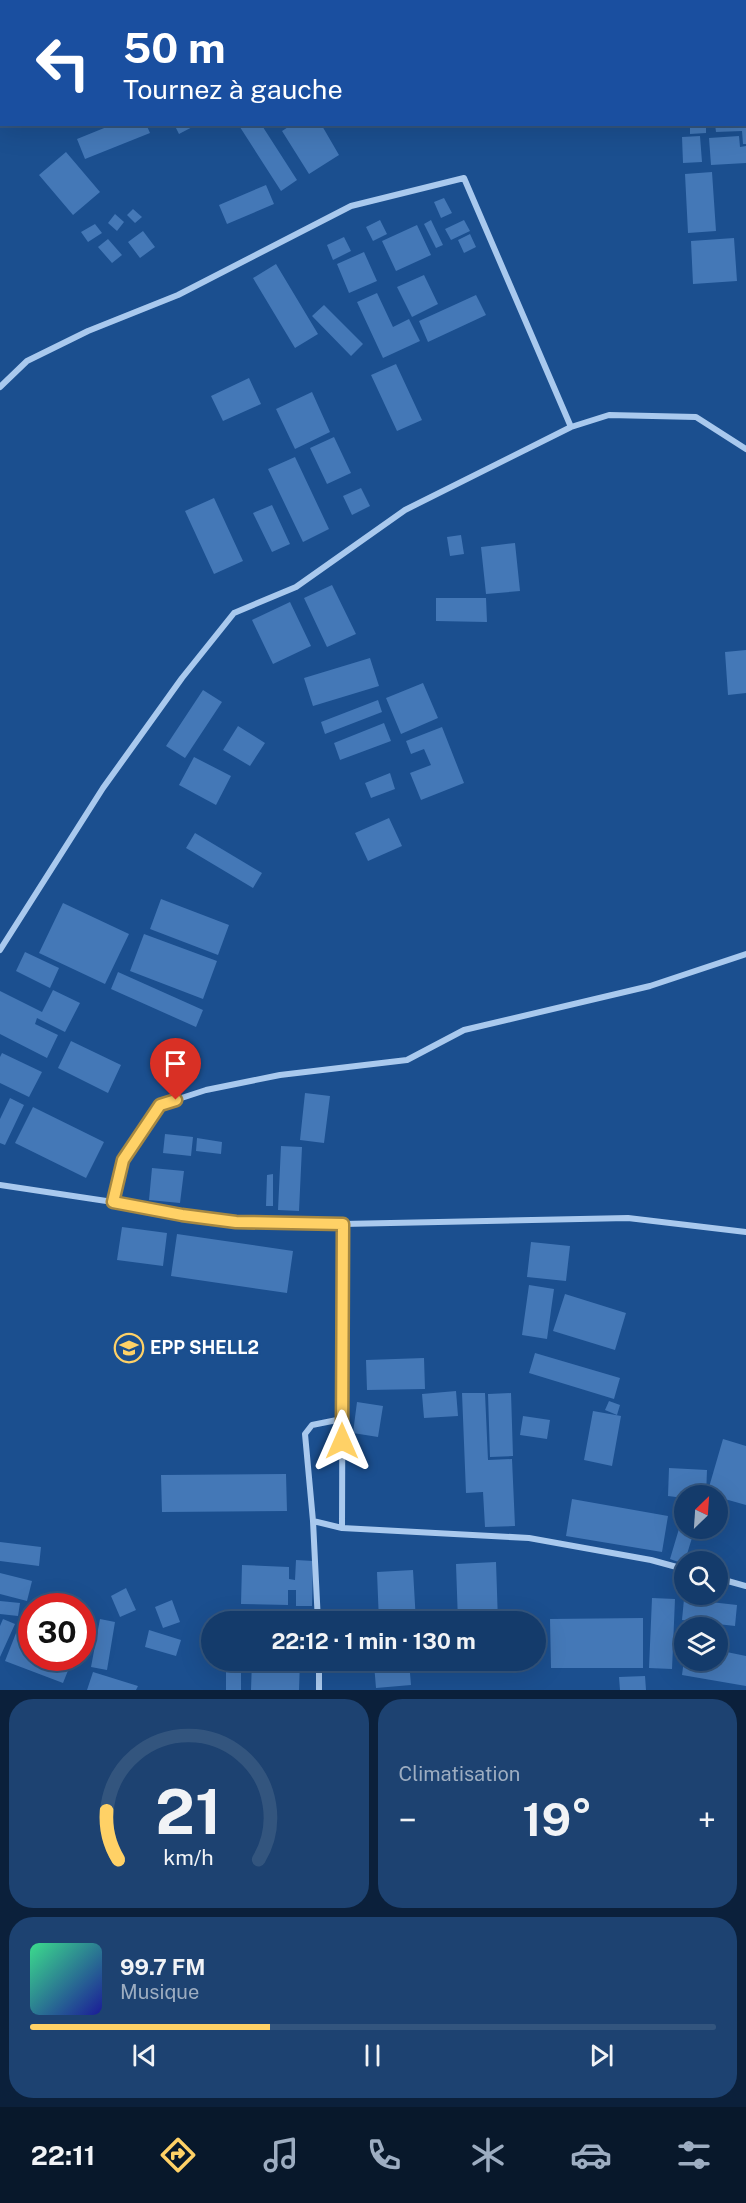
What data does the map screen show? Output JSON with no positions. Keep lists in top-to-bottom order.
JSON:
{
  "places": {
    "school or university": ["EPP SHELL2"]
  },
  "north": "top right",
  "page": {
    "turn": ["50 m", "Tournez à gauche"],
    "limit": "30",
    "trip": "22:12 · 1 min · 130 m",
    "tile": "Climatisation",
    "heat": ["−", "19°", "+"],
    "song": ["99.7 FM", "Musique"],
    "tabs": "22:11",
    "gauge": ["21", "km/h"]
  }
}
